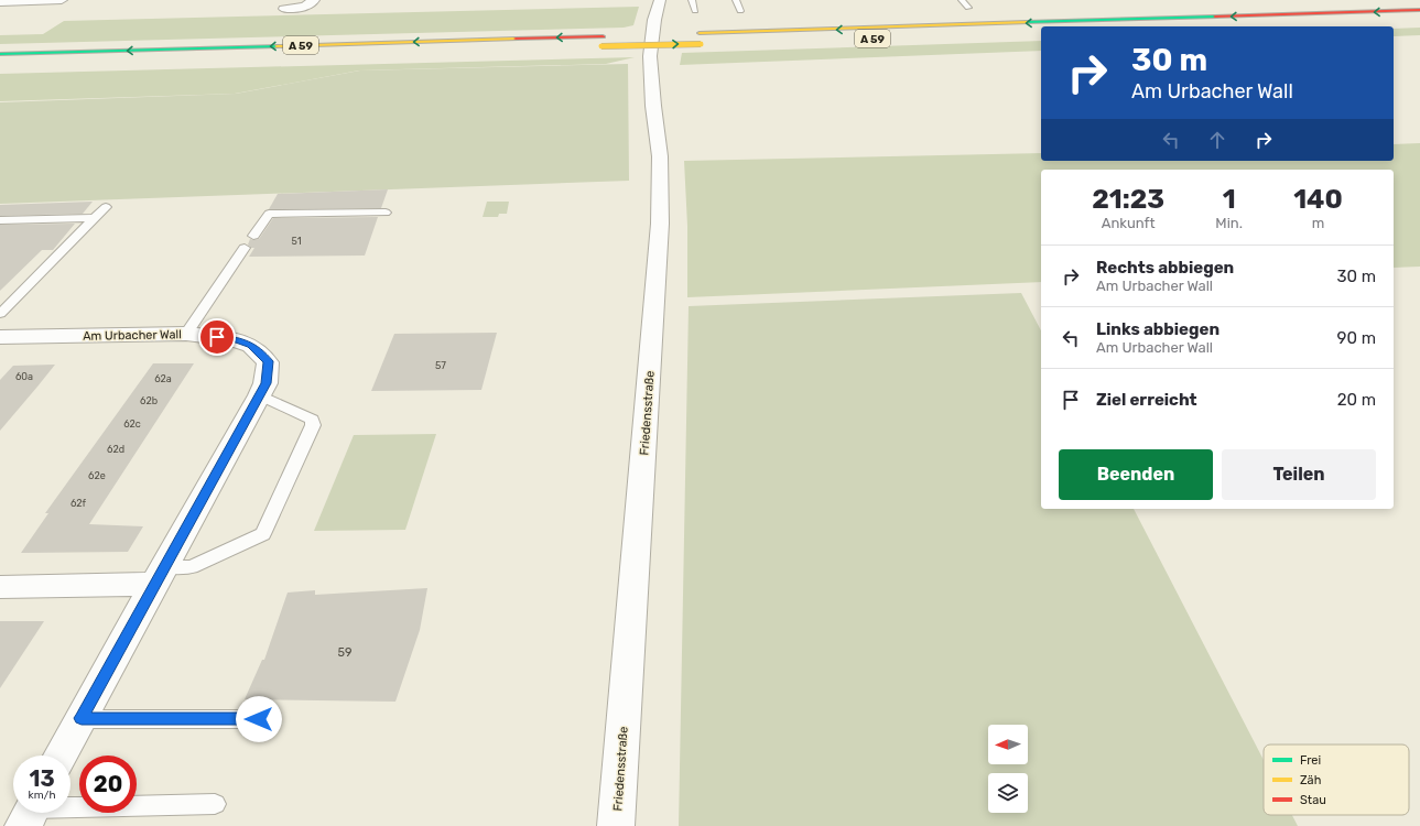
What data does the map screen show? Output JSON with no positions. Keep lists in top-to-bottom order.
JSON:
{
  "streets": {
    "highway": ["A 59"],
    "street": ["Am Urbacher Wall", "Friedensstraße"]
  },
  "house_numbers": [
    "51",
    "57",
    "60a",
    "62a",
    "62b",
    "62c",
    "62d",
    "62e",
    "62f",
    "59"
  ],
  "legend": ["Frei", "Zäh", "Stau"],
  "north": "left",
  "page": {
    "turn": ["30 m", "Am Urbacher Wall"],
    "eta": [
      "21:23",
      "Ankunft",
      "1",
      "Min.",
      "140",
      "m"
    ],
    "list": [
      {
        "name": "Rechts abbiegen",
        "note": "Am Urbacher Wall",
        "value": "30 m"
      },
      {
        "name": "Links abbiegen",
        "note": "Am Urbacher Wall",
        "value": "90 m"
      },
      {
        "name": "Ziel erreicht",
        "value": "20 m"
      }
    ],
    "buttons": ["Beenden", "Teilen"],
    "speed": "13 km/h",
    "limit": "20"
  }
}
